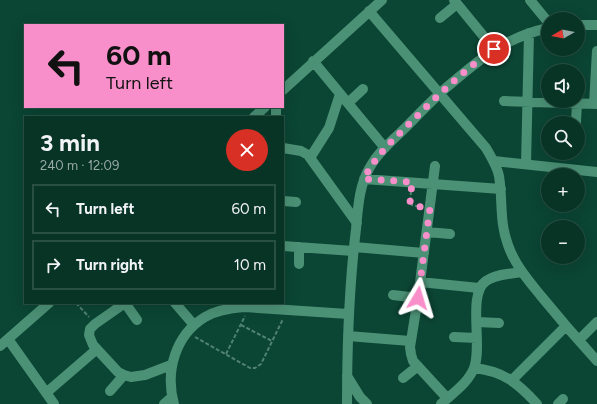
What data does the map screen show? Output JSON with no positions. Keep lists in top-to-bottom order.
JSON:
{
  "north": "left",
  "page": {
    "map_buttons": ["+", "−"],
    "turn": ["60 m", "Turn left"],
    "heading": ["3 min", "240 m · 12:09"],
    "list": [
      {
        "name": "Turn left",
        "value": "60 m"
      },
      {
        "name": "Turn right",
        "value": "10 m"
      }
    ]
  }
}
